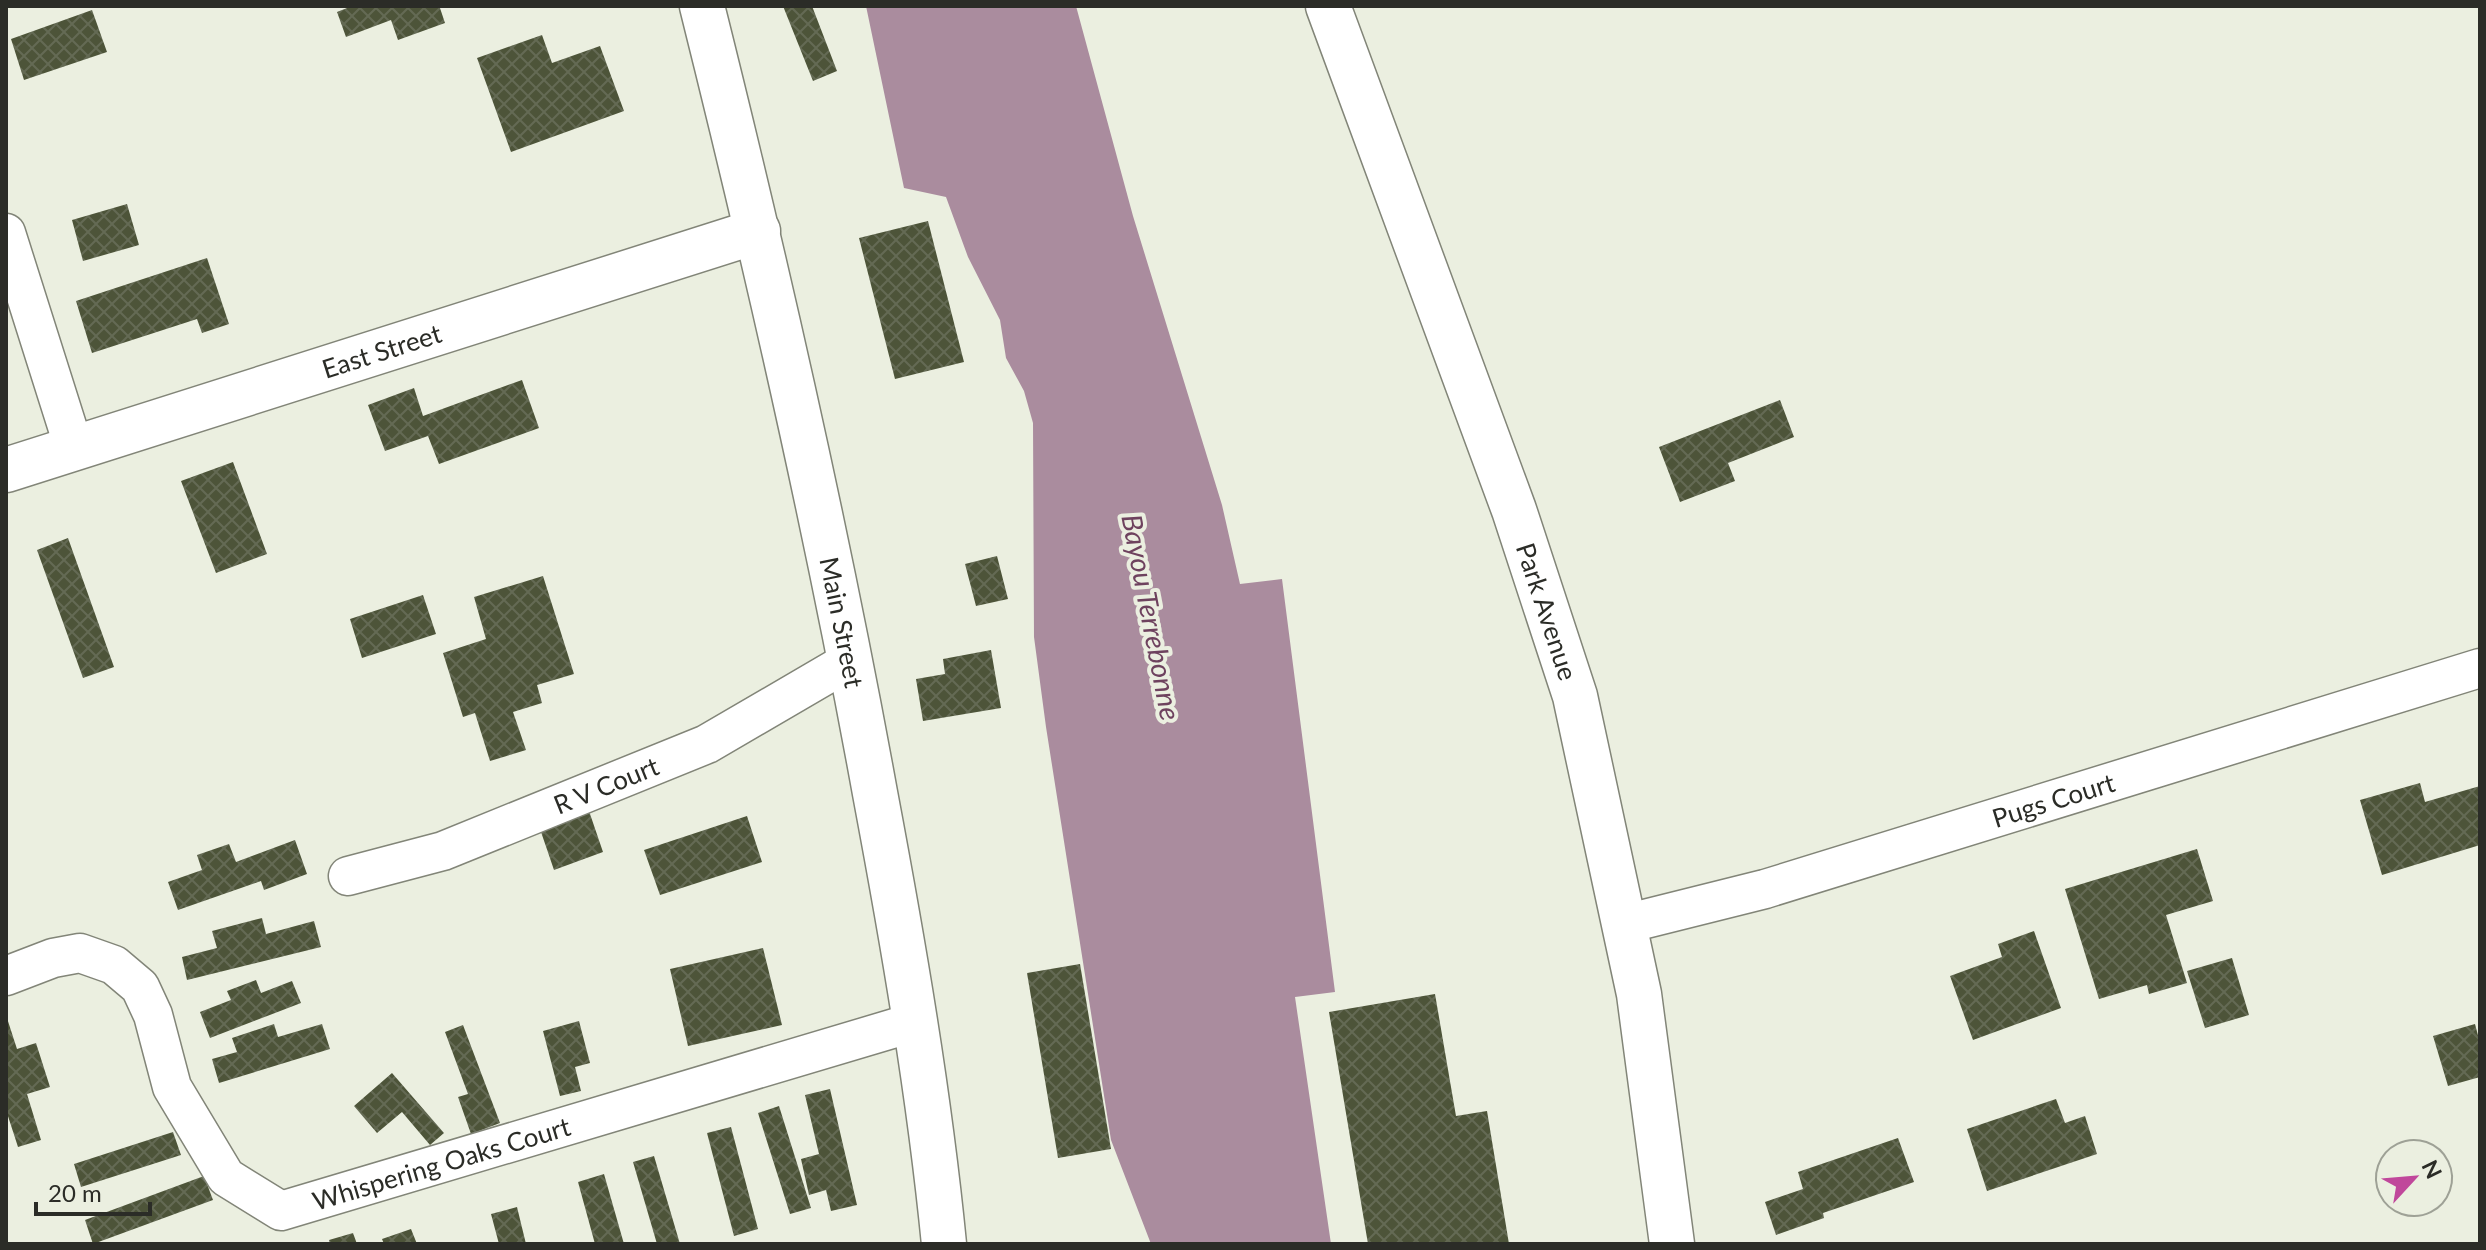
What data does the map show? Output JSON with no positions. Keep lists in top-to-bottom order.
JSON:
{
  "streets": {
    "main road": ["East Street", "Park Avenue", "Main Street"],
    "street": ["R V Court", "Pugs Court", "Whispering Oaks Court"]
  },
  "crossings": [
    ["East Street", "Main Street"],
    ["Park Avenue", "Pugs Court"],
    ["Main Street", "R V Court"],
    ["Main Street", "Whispering Oaks Court"]
  ],
  "water": ["Bayou Terrebonne"],
  "scale_bar": "20 m",
  "north": "top right"
}
